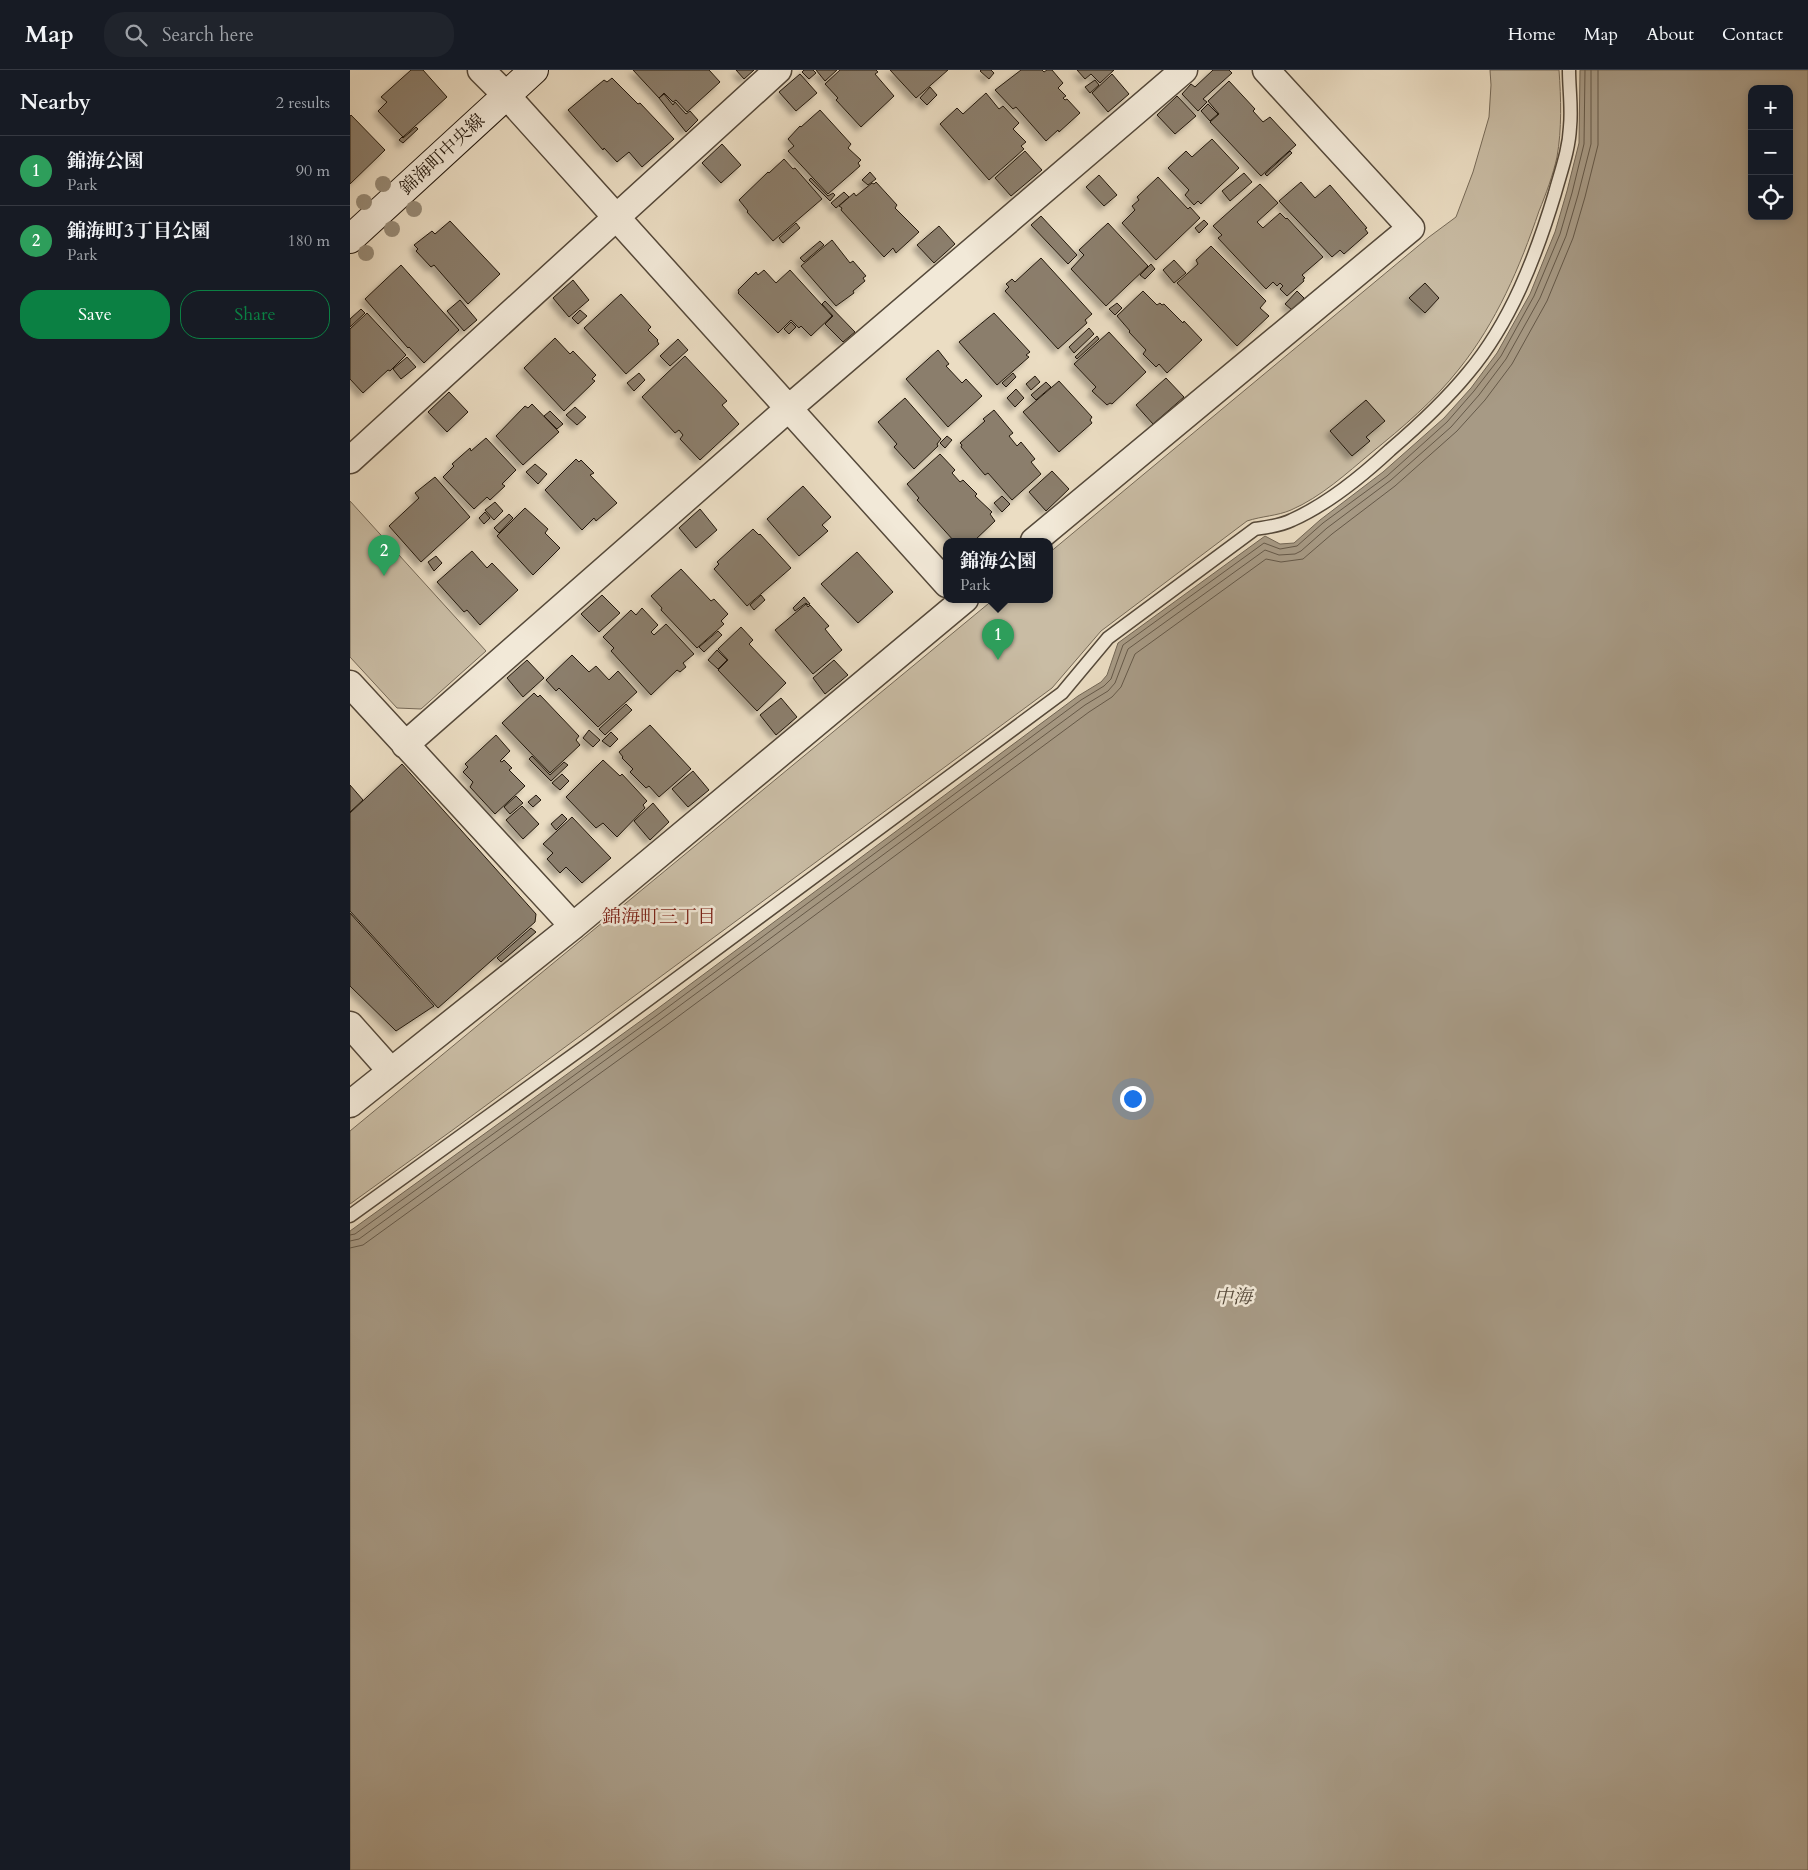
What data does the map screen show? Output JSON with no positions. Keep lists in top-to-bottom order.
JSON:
{
  "streets": {
    "street": ["錦海町中央線"]
  },
  "districts": ["錦海町三丁目"],
  "water": ["中海"],
  "page": {
    "header": "Map",
    "search": "Search here",
    "nav": [
      "Home",
      "Map",
      "About",
      "Contact"
    ],
    "heading": ["Nearby", "2 results"],
    "map_buttons": ["+", "−"],
    "list": [
      {
        "mark": "1",
        "name": "錦海公園",
        "note": "Park",
        "value": "90 m"
      },
      {
        "mark": "2",
        "name": "錦海町3丁目公園",
        "note": "Park",
        "value": "180 m"
      }
    ],
    "buttons": ["Save", "Share"],
    "pins": ["2", "1"],
    "popup": ["錦海公園", "Park"]
  }
}
